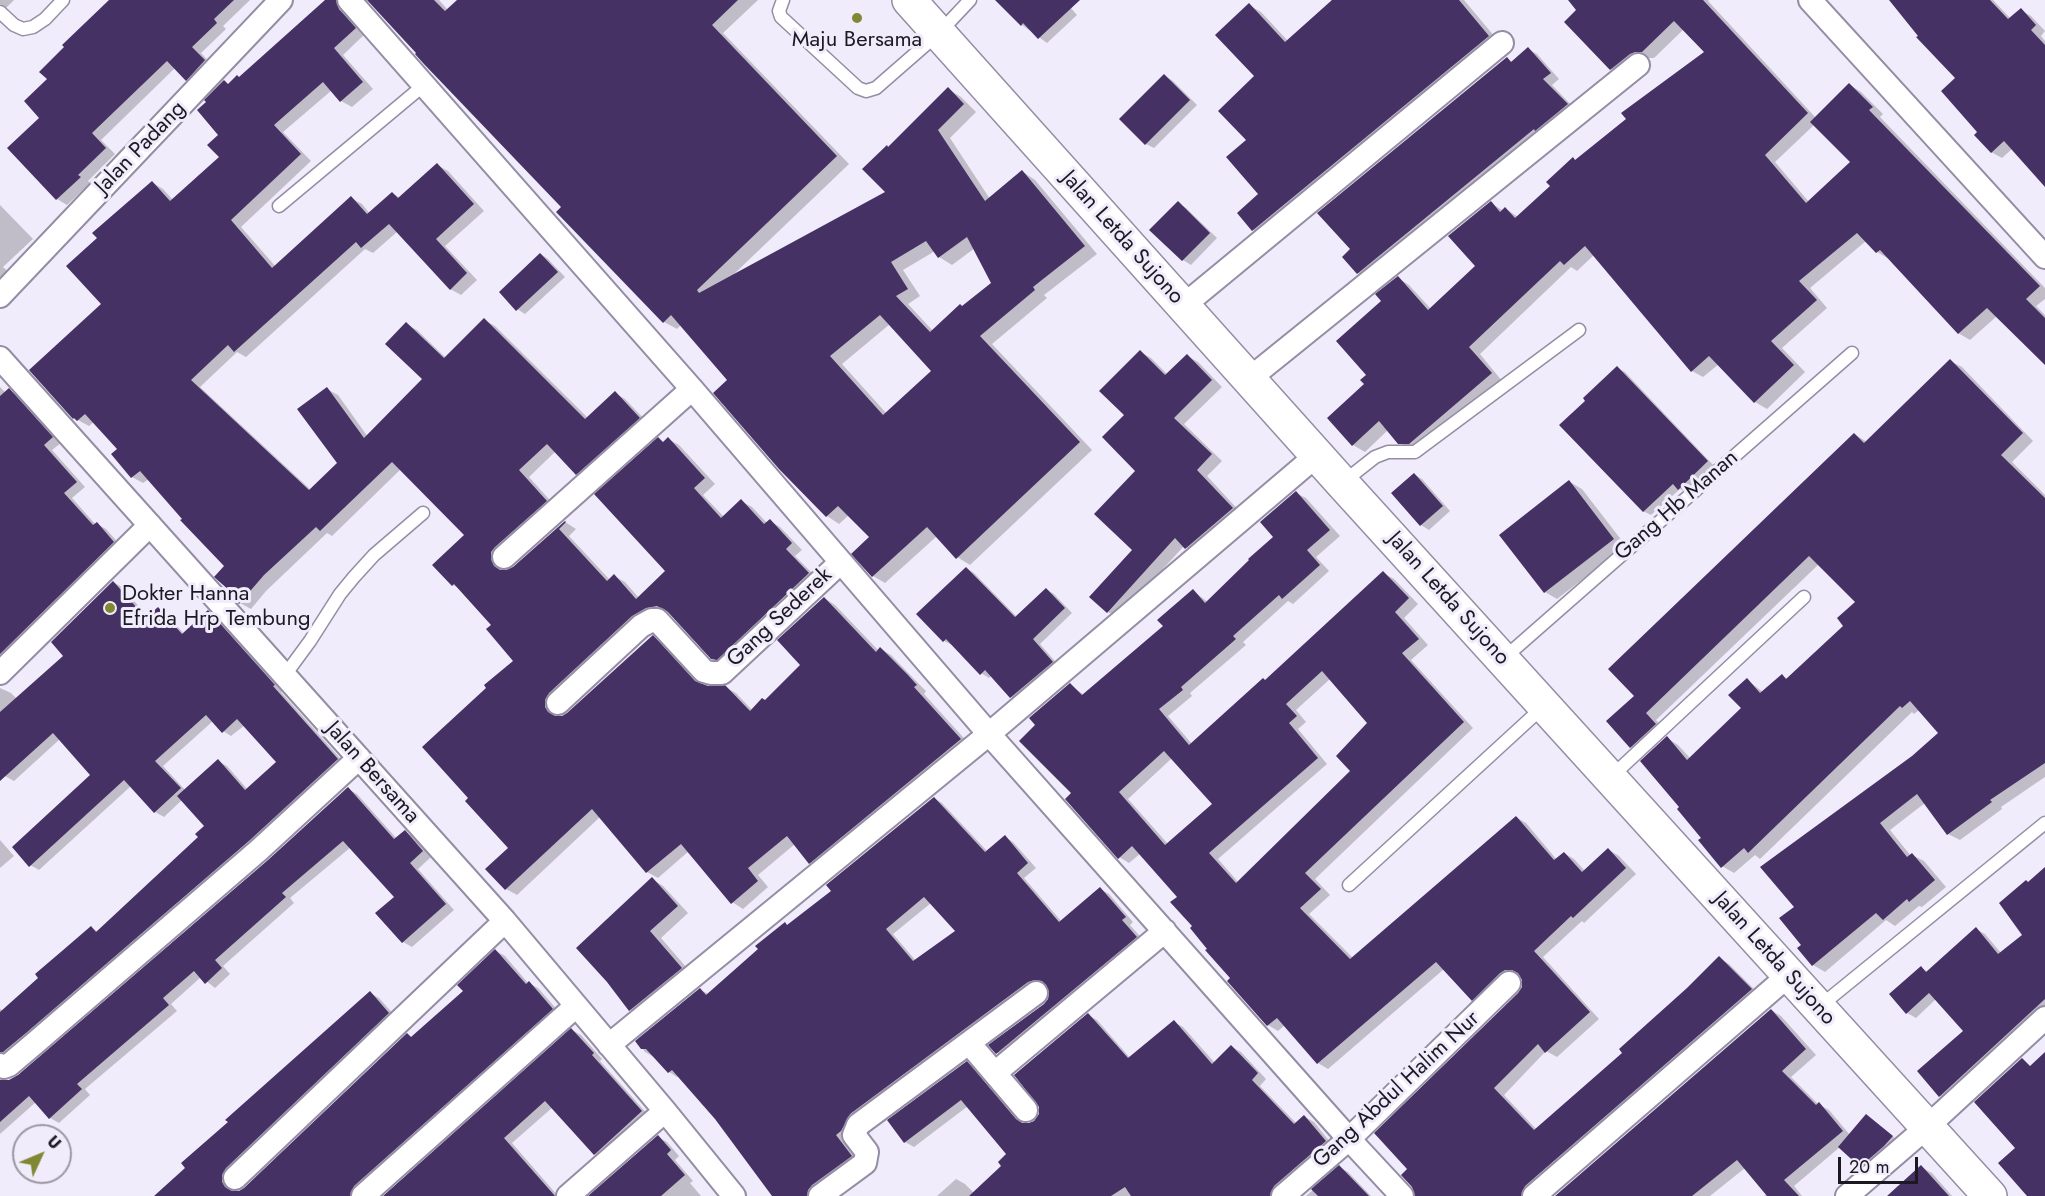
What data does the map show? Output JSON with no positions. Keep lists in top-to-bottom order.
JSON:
{
  "streets": {
    "highway": ["Jalan Letda Sujono"],
    "street": [
      "Jalan Padang",
      "Gang Sederek",
      "Jalan Bersama",
      "Gang Abdul Halim Nur"
    ],
    "lane": ["Gang Hb Manan"]
  },
  "crossings": [
    ["Jalan Letda Sujono", "Gang Hb Manan"]
  ],
  "places": ["Maju Bersama", "Dokter Hanna Efrida Hrp Tembung"],
  "scale_bar": "20 m",
  "north": "top right"
}
